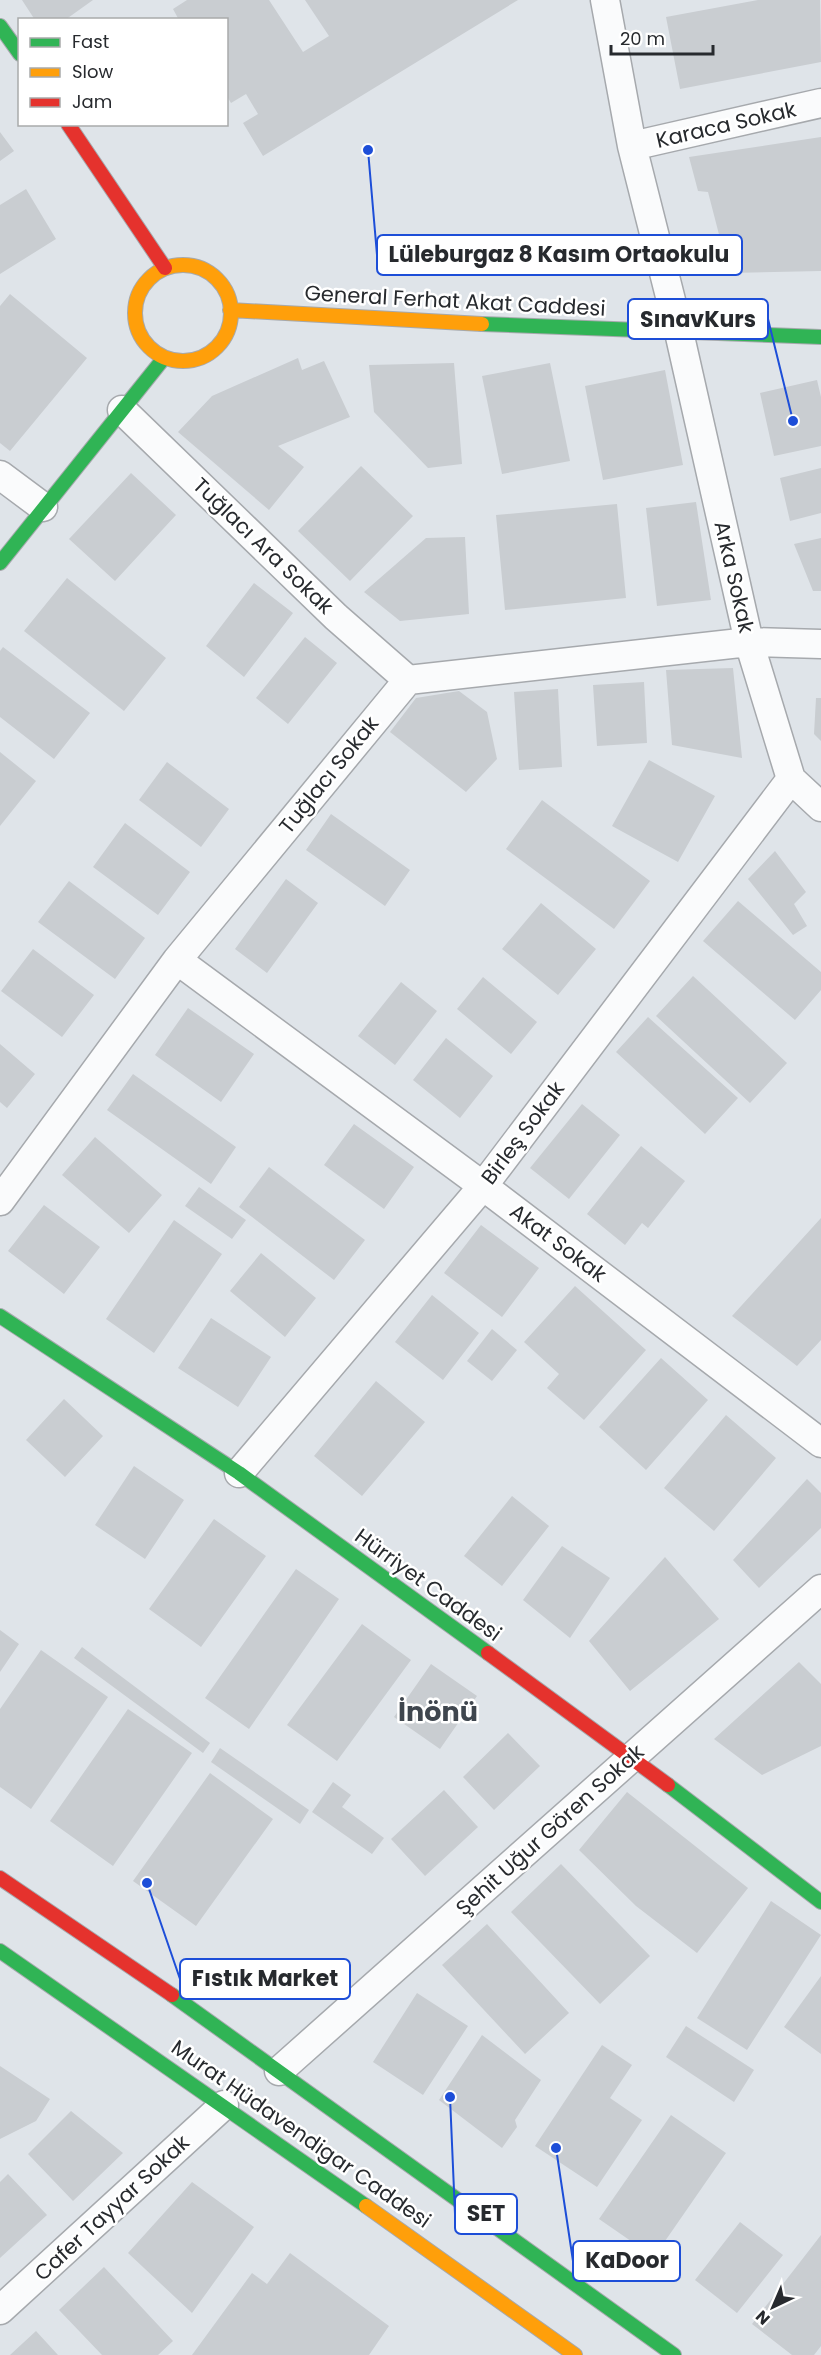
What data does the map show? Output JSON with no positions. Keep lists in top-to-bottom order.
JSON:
{
  "streets": {
    "main road": ["General Ferhat Akat Caddesi", "Hürriyet Caddesi", "Murat Hüdavendigar Caddesi"],
    "street": [
      "Karaca Sokak",
      "Tuğlacı Ara Sokak",
      "Arka Sokak",
      "Tuğlacı Sokak",
      "Birleş Sokak",
      "Akat Sokak",
      "Şehit Uğur Gören Sokak",
      "Cafer Tayyar Sokak"
    ]
  },
  "crossings": [
    ["Karaca Sokak", "Arka Sokak"],
    ["General Ferhat Akat Caddesi", "Arka Sokak"],
    ["Tuğlacı Ara Sokak", "Tuğlacı Sokak"],
    ["Arka Sokak", "Birleş Sokak"],
    ["Tuğlacı Sokak", "Akat Sokak"],
    ["Birleş Sokak", "Akat Sokak"],
    ["Birleş Sokak", "Hürriyet Caddesi"],
    ["Hürriyet Caddesi", "Şehit Uğur Gören Sokak"],
    ["Şehit Uğur Gören Sokak", "Murat Hüdavendigar Caddesi"],
    ["Murat Hüdavendigar Caddesi", "Cafer Tayyar Sokak"]
  ],
  "districts": ["İnönü"],
  "places": [
    "Lüleburgaz 8 Kasım Ortaokulu",
    "SınavKurs",
    "Fıstık Market",
    "SET",
    "KaDoor"
  ],
  "legend": ["Fast", "Slow", "Jam"],
  "scale_bar": "20 m",
  "north": "bottom left"
}
